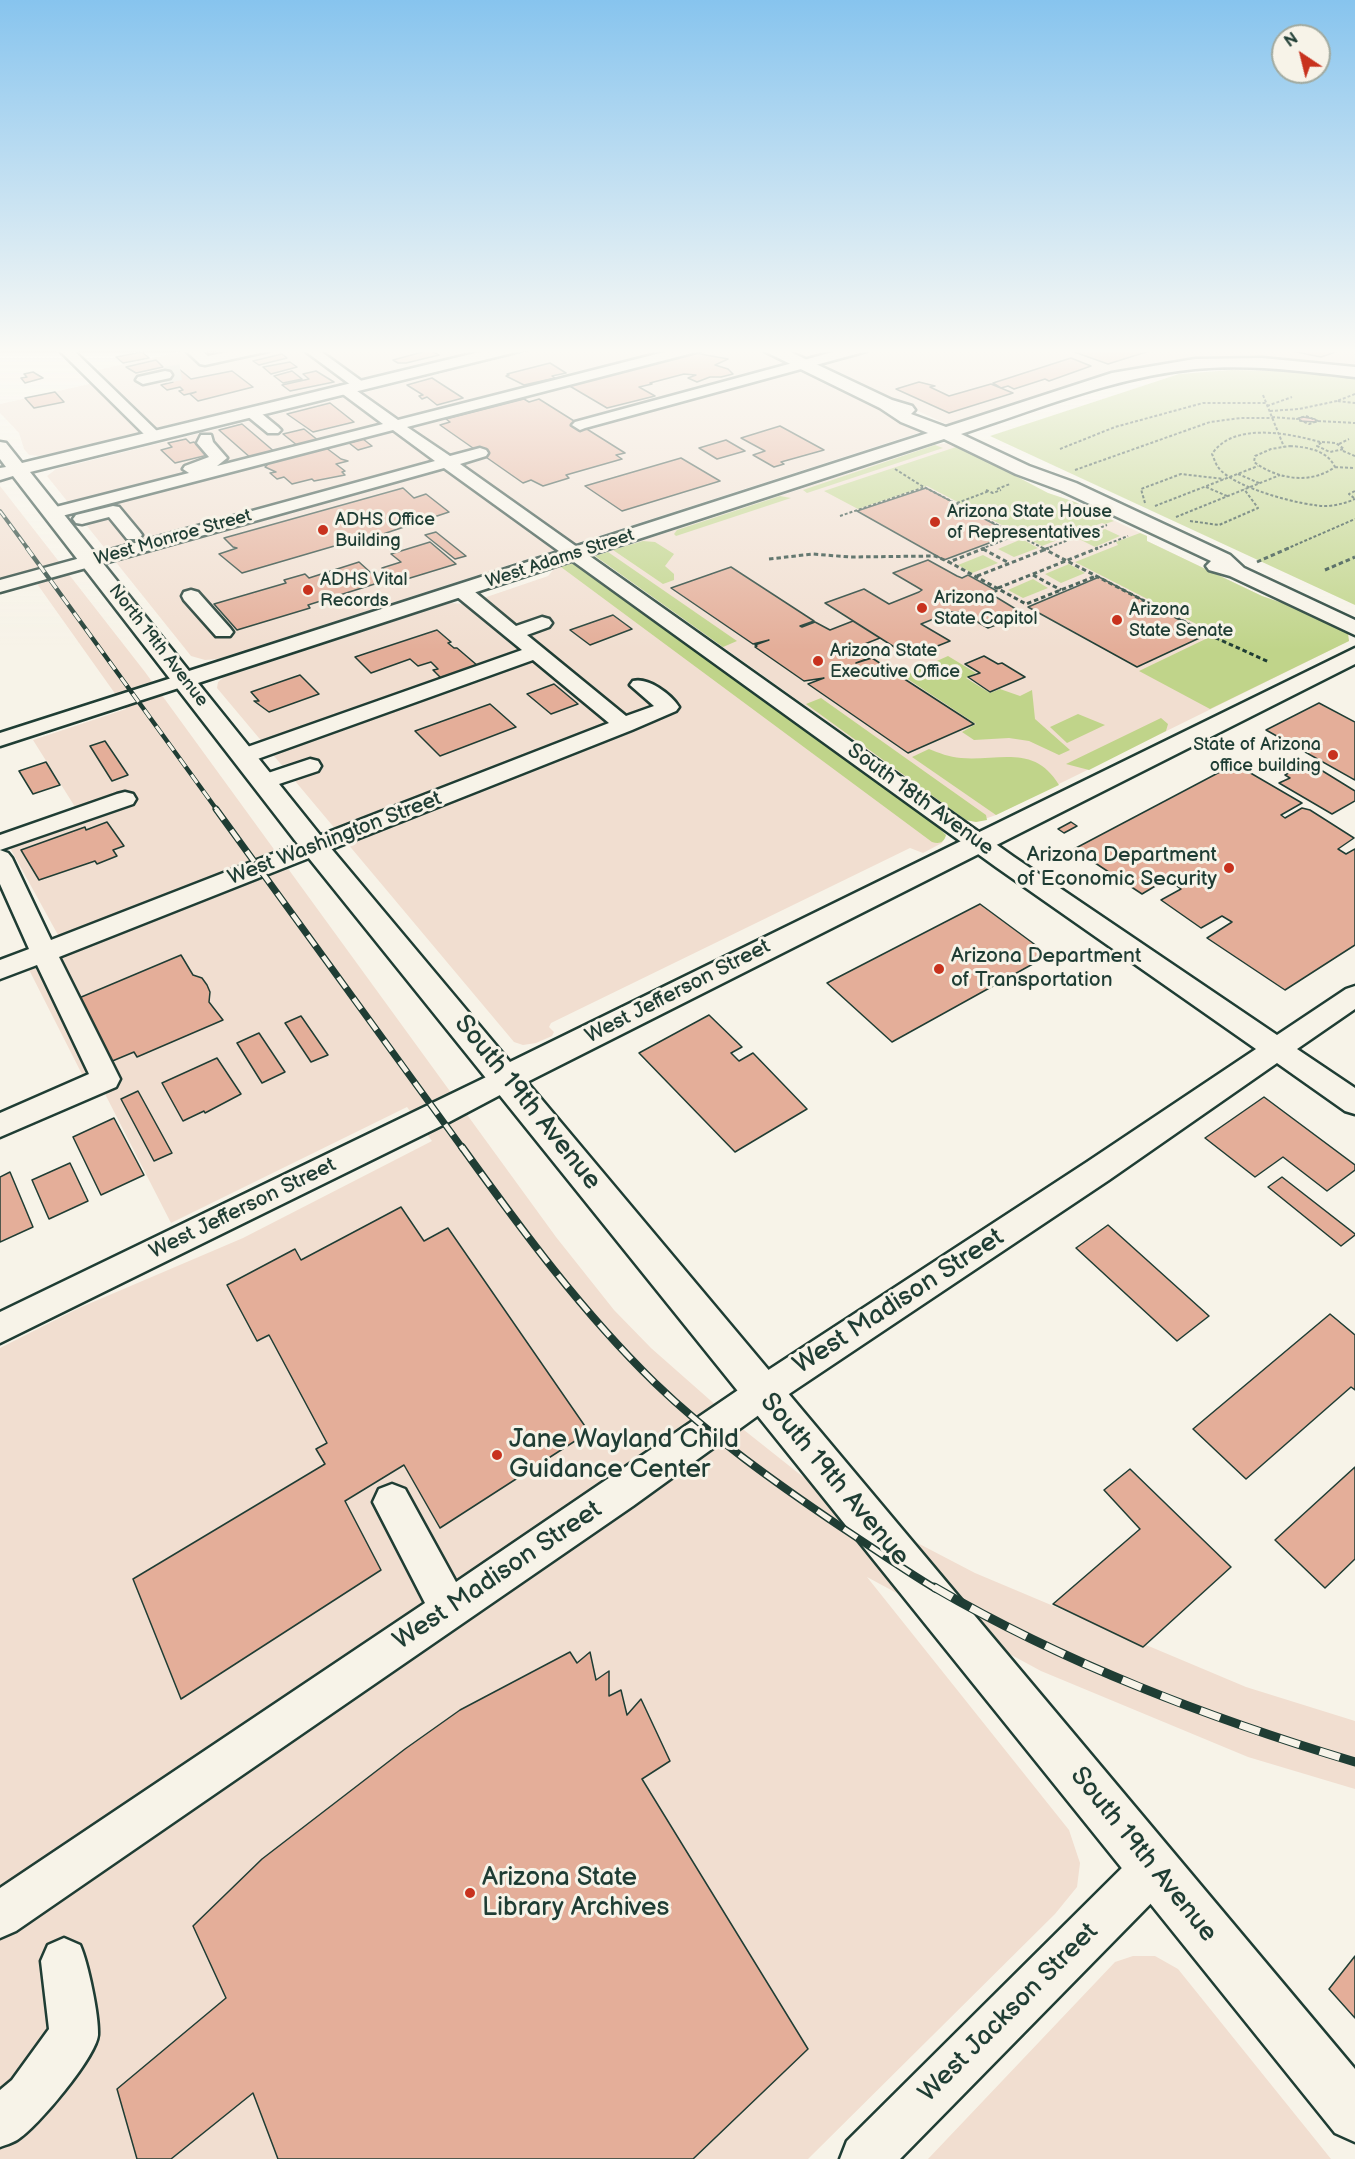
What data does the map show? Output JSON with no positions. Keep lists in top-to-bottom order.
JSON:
{
  "streets": {
    "main road": [
      "West Adams Street",
      "North 19th Avenue",
      "West Jefferson Street",
      "South 19th Avenue"
    ],
    "street": [
      "West Monroe Street",
      "South 18th Avenue",
      "West Washington Street",
      "West Madison Street",
      "West Jackson Street"
    ]
  },
  "crossings": [
    ["West Monroe Street", "North 19th Avenue"],
    ["West Monroe Street", "South 18th Avenue"],
    ["West Adams Street", "North 19th Avenue"],
    ["West Adams Street", "South 18th Avenue"],
    ["North 19th Avenue", "West Washington Street"],
    ["North 19th Avenue", "South 19th Avenue"],
    ["South 18th Avenue", "West Jefferson Street"],
    ["South 18th Avenue", "West Madison Street"],
    ["West Washington Street", "South 19th Avenue"],
    ["West Jefferson Street", "South 19th Avenue"],
    ["South 19th Avenue", "West Madison Street"],
    ["South 19th Avenue", "West Jackson Street"]
  ],
  "places": [
    "Arizona State House of Representatives",
    "ADHS Office Building",
    "ADHS Vital Records",
    "Arizona State Capitol",
    "Arizona State Senate",
    "Arizona State Executive Office",
    "State of Arizona office building",
    "Arizona Department of Economic Security",
    "Arizona Department of Transportation",
    "Jane Wayland Child Guidance Center",
    "Arizona State Library Archives"
  ],
  "north": "top left"
}
